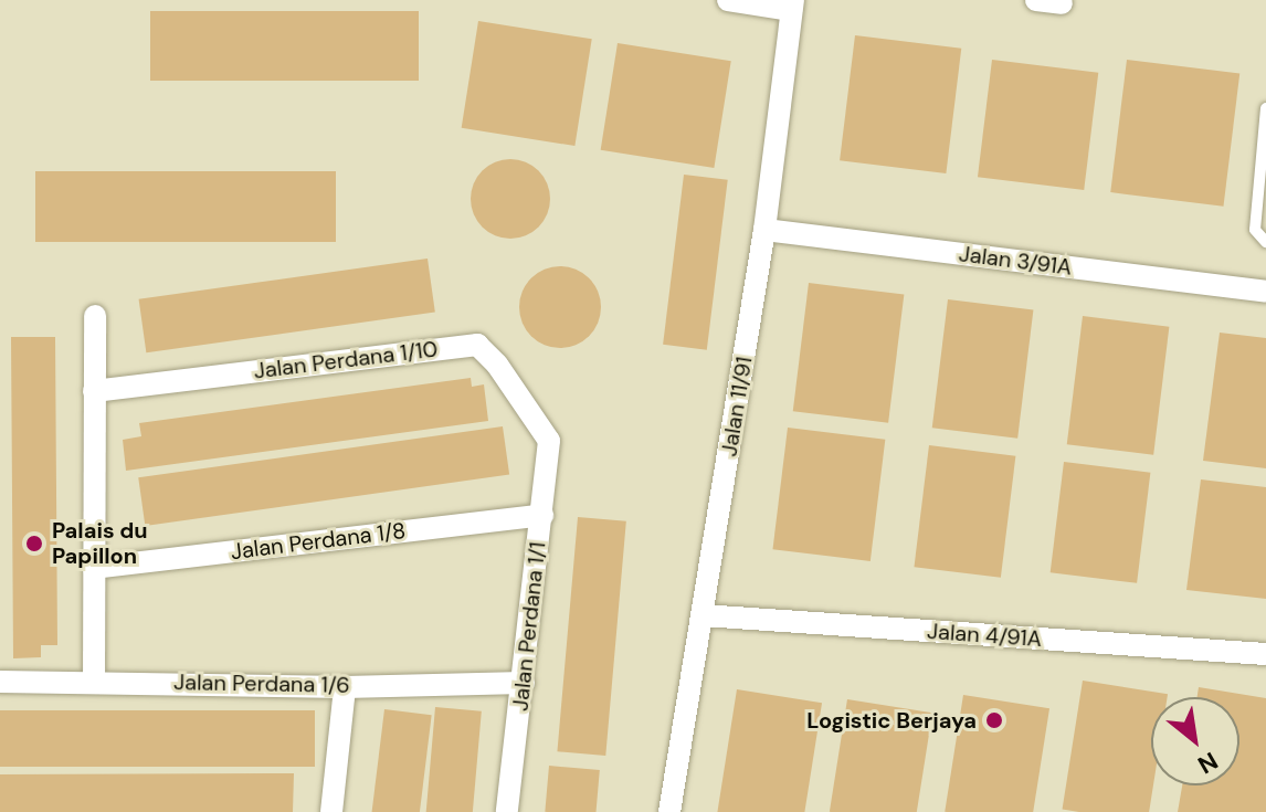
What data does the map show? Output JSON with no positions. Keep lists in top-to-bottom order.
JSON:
{
  "streets": {
    "street": [
      "Jalan 3/91A",
      "Jalan Perdana 1/10",
      "Jalan 11/91",
      "Jalan Perdana 1/8",
      "Jalan Perdana 1/1",
      "Jalan 4/91A",
      "Jalan Perdana 1/6"
    ]
  },
  "crossings": [
    ["Jalan 3/91A", "Jalan 11/91"],
    ["Jalan Perdana 1/10", "Jalan Perdana 1/1"],
    ["Jalan 11/91", "Jalan 4/91A"],
    ["Jalan Perdana 1/8", "Jalan Perdana 1/1"],
    ["Jalan Perdana 1/1", "Jalan Perdana 1/6"]
  ],
  "places": ["Palais du Papillon", "Logistic Berjaya"],
  "north": "bottom right"
}
